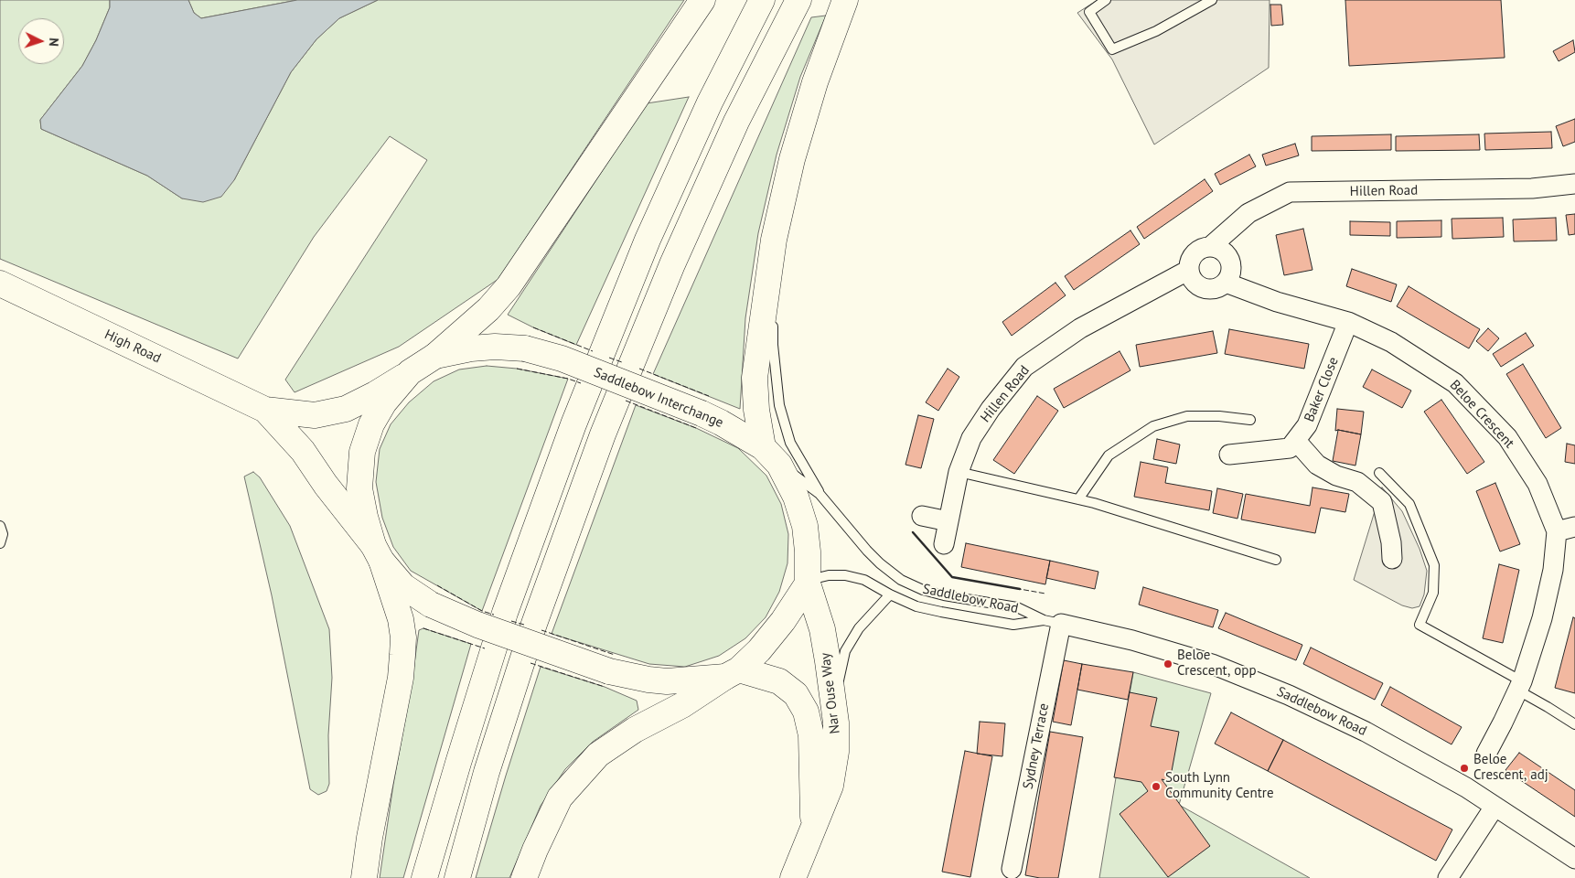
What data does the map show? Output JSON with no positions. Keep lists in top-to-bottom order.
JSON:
{
  "streets": {
    "main road": ["High Road", "Saddlebow Interchange", "Nar Ouse Way"],
    "street": [
      "Hillen Road",
      "Baker Close",
      "Beloe Crescent",
      "Saddlebow Road",
      "Sydney Terrace"
    ]
  },
  "crossings": [
    ["Hillen Road", "Beloe Crescent"],
    ["High Road", "Saddlebow Interchange"],
    ["Baker Close", "Beloe Crescent"],
    ["Saddlebow Interchange", "Saddlebow Road"],
    ["Saddlebow Interchange", "Nar Ouse Way"],
    ["Saddlebow Road", "Nar Ouse Way"],
    ["Saddlebow Road", "Sydney Terrace"]
  ],
  "places": ["Beloe Crescent, opp", "Beloe Crescent, adj", "South Lynn Community Centre"],
  "north": "right"
}
